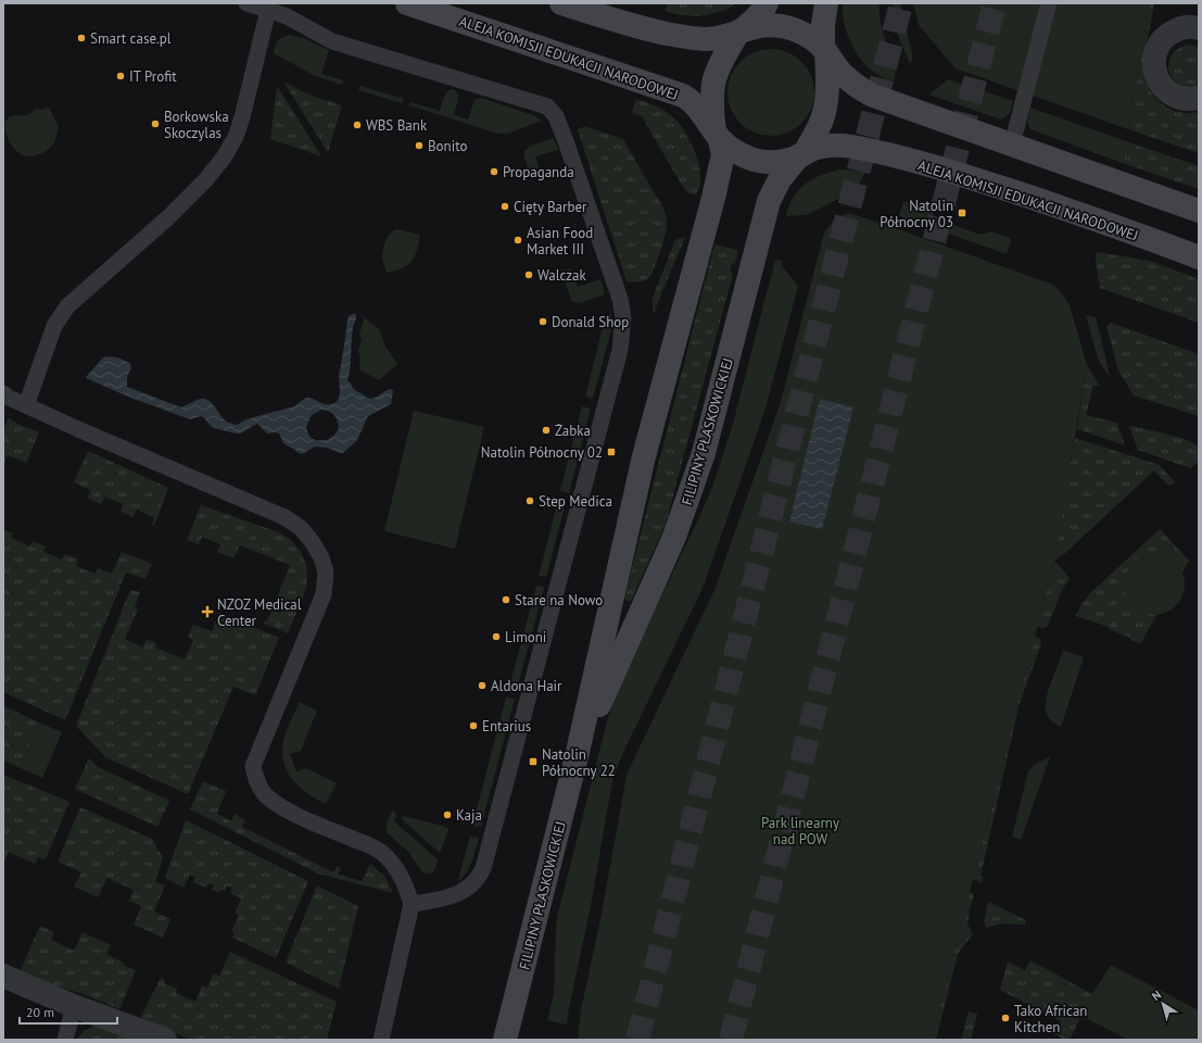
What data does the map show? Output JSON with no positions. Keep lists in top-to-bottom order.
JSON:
{
  "streets": {
    "main road": ["ALEJA KOMISJI EDUKACJI NARODOWEJ", "FILIPINY PŁASKOWICKIEJ"]
  },
  "crossings": [
    ["ALEJA KOMISJI EDUKACJI NARODOWEJ", "FILIPINY PŁASKOWICKIEJ"]
  ],
  "parks": ["Park linearny nad POW"],
  "places": {
    "other": [
      "Smart case.pl",
      "IT Profit",
      "Borkowska Skoczylas",
      "WBS Bank",
      "Bonito",
      "Propaganda",
      "Cięty Barber",
      "Asian Food Market III",
      "Walczak",
      "Donald Shop",
      "Żabka",
      "Step Medica",
      "Stare na Nowo",
      "Limoni",
      "Aldona Hair",
      "Entarius",
      "Kaja",
      "Tako African Kitchen"
    ],
    "transit": ["Natolin Północny 03", "Natolin Północny 02", "Natolin Północny 22"],
    "health": ["NZOZ Medical Center"]
  },
  "scale_bar": "20 m",
  "north": "top left"
}
